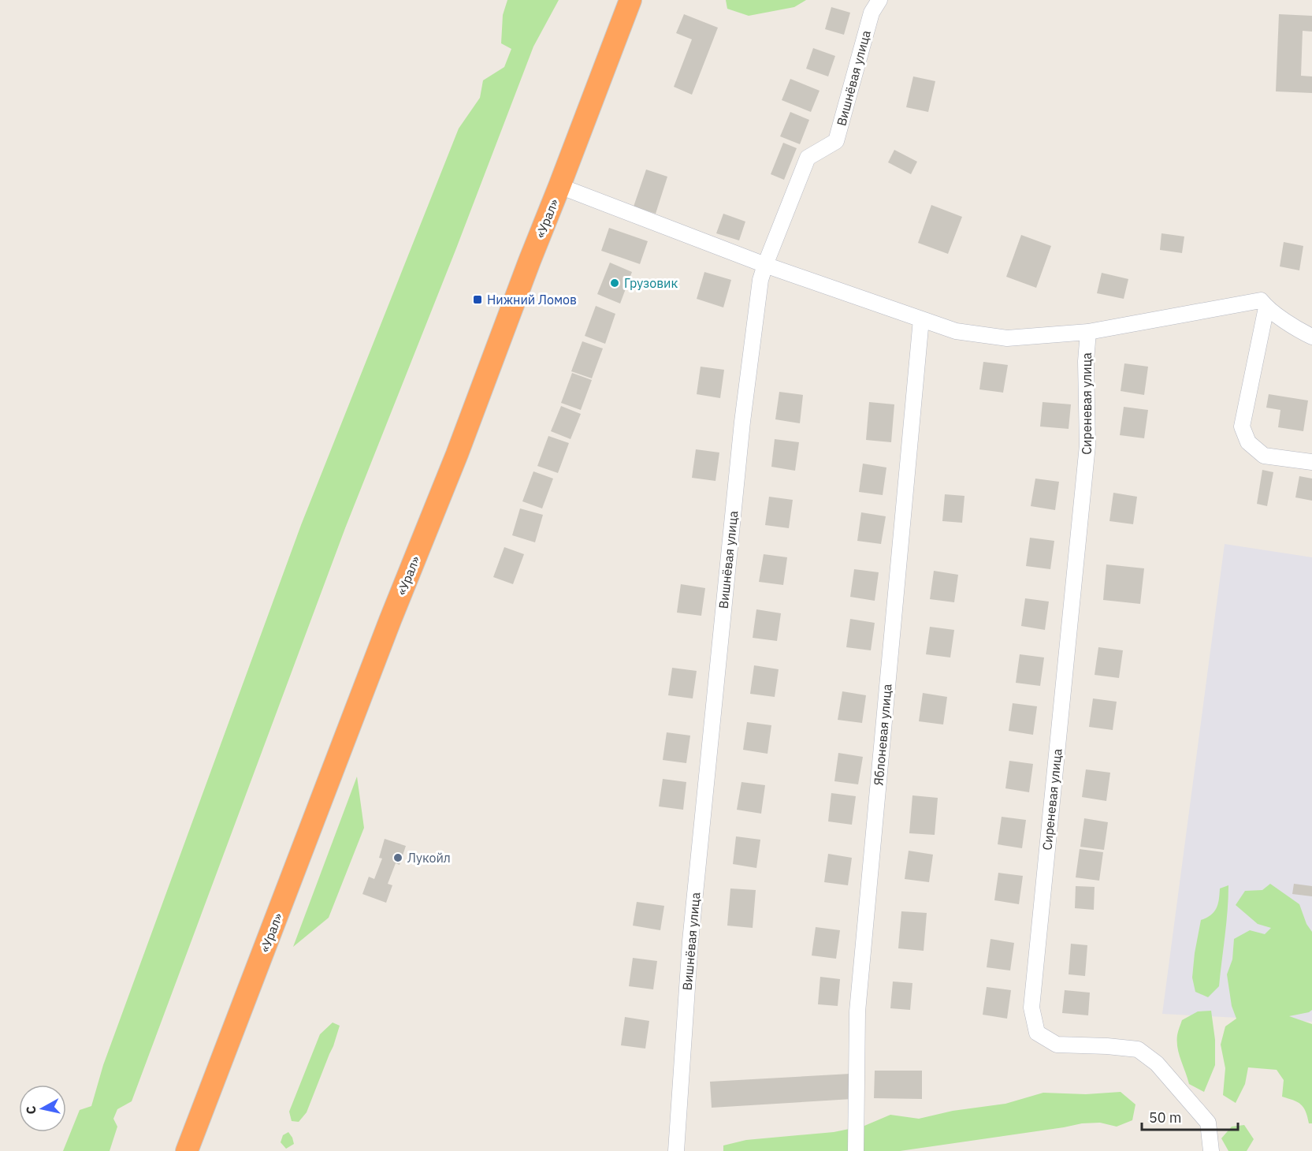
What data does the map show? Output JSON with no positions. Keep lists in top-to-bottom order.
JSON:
{
  "streets": {
    "highway": ["«Урал»"],
    "street": ["Вишнёвая улица", "Сиреневая улица", "Яблоневая улица"]
  },
  "places": {
    "other": ["Грузовик", "Лукойл"],
    "transit": ["Нижний Ломов"]
  },
  "scale_bar": "50 m",
  "north": "left"
}
